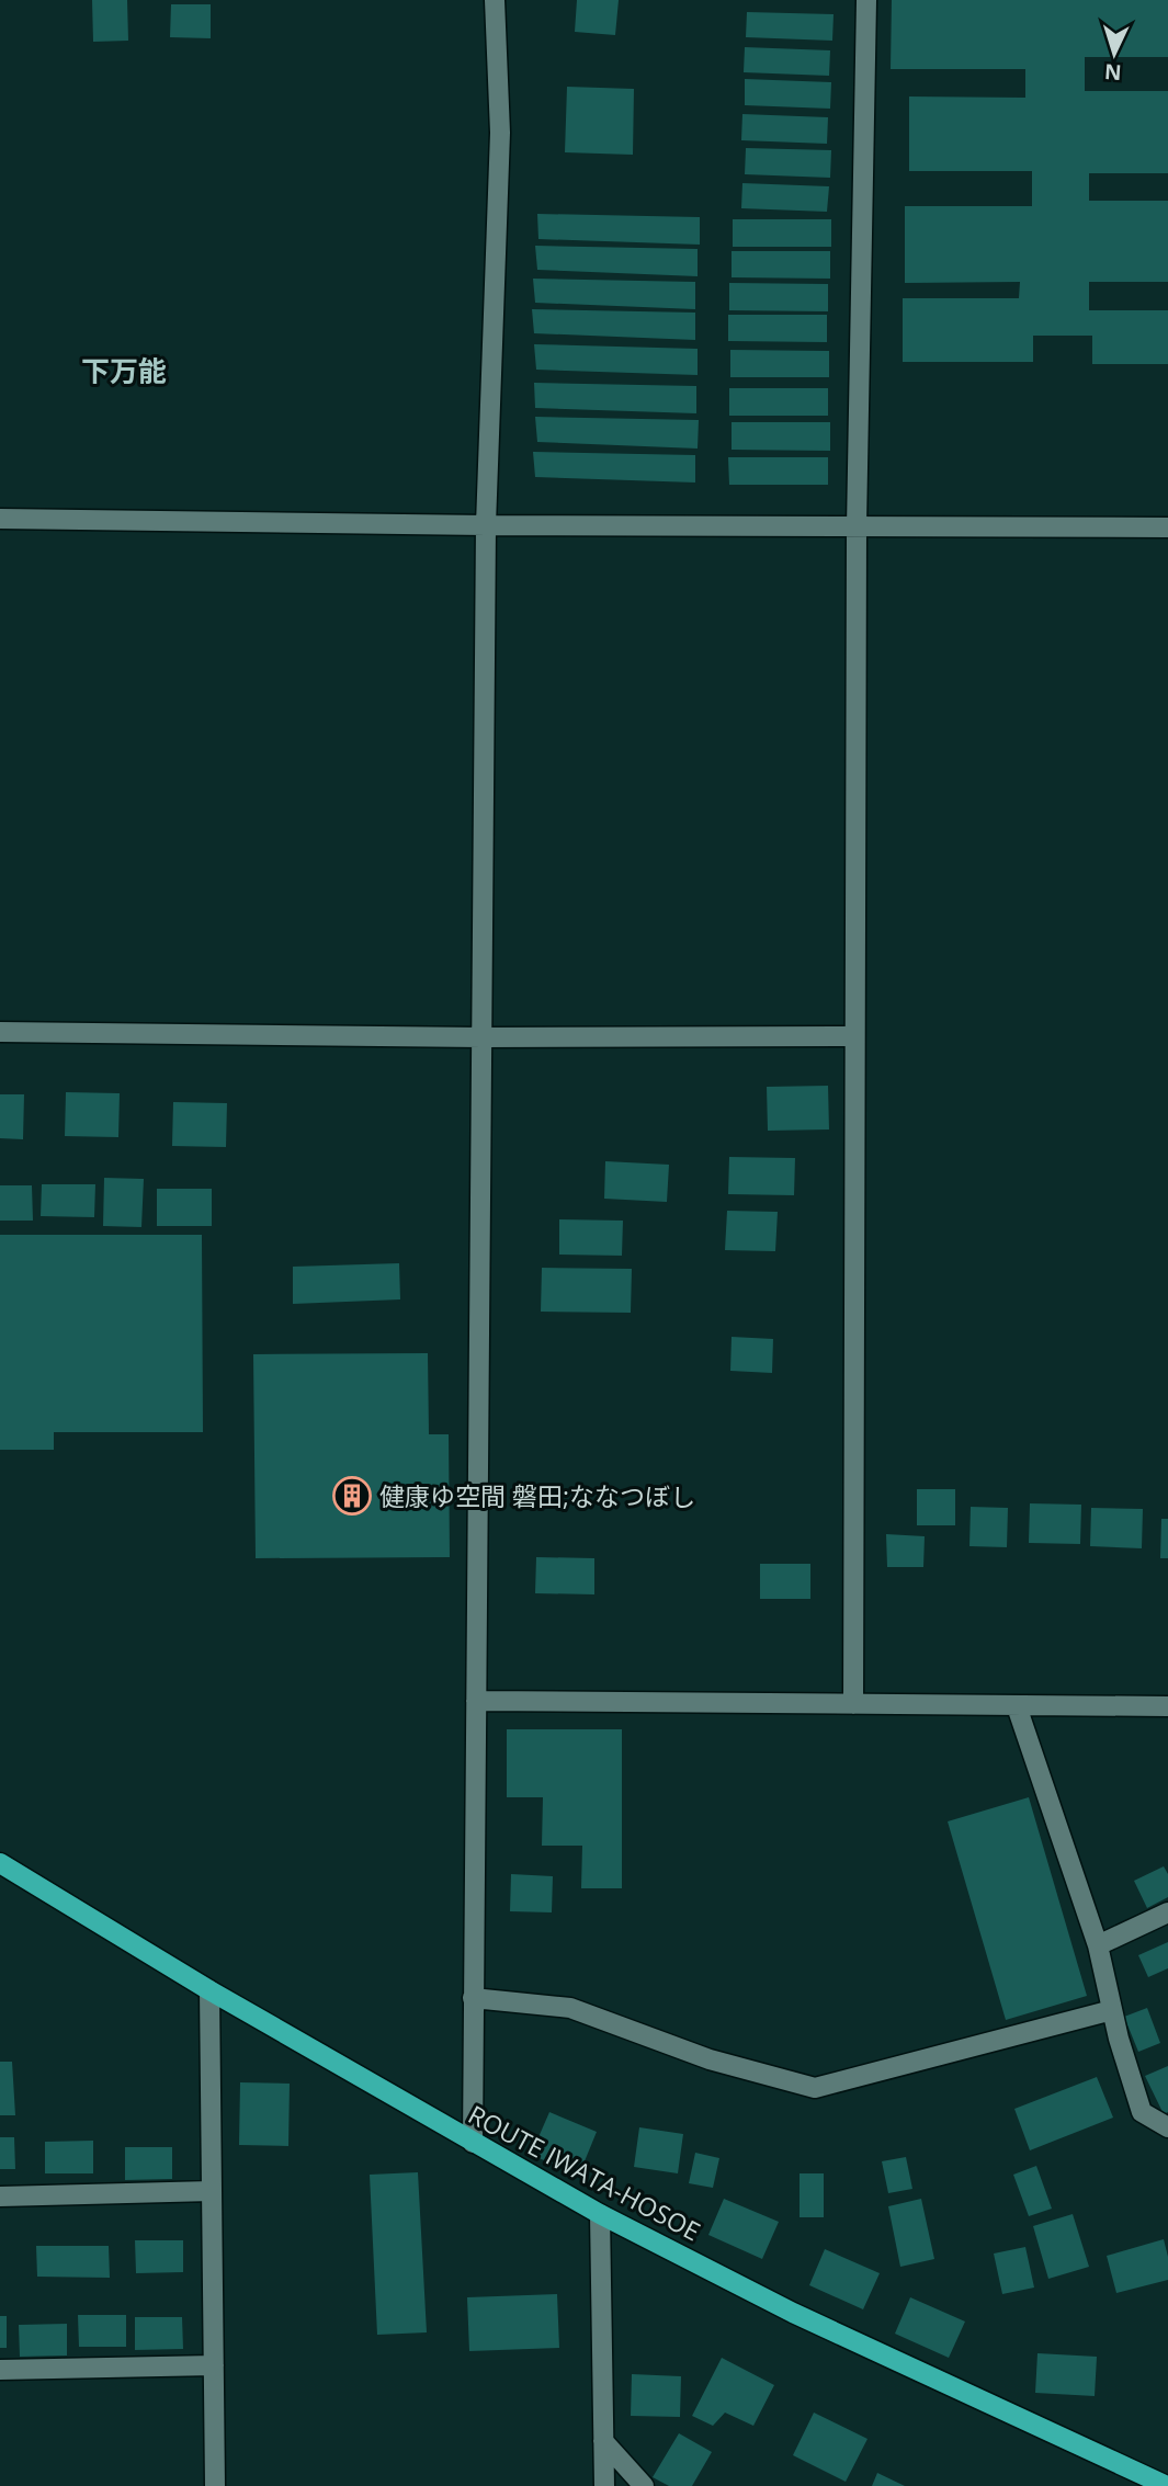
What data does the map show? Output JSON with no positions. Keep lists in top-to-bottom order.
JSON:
{
  "streets": {
    "main road": ["ROUTE IWATA-HOSOE"]
  },
  "districts": ["下万能"],
  "places": {
    "building": ["健康ゆ空間 磐田;ななつぼし"]
  },
  "north": "bottom"
}
